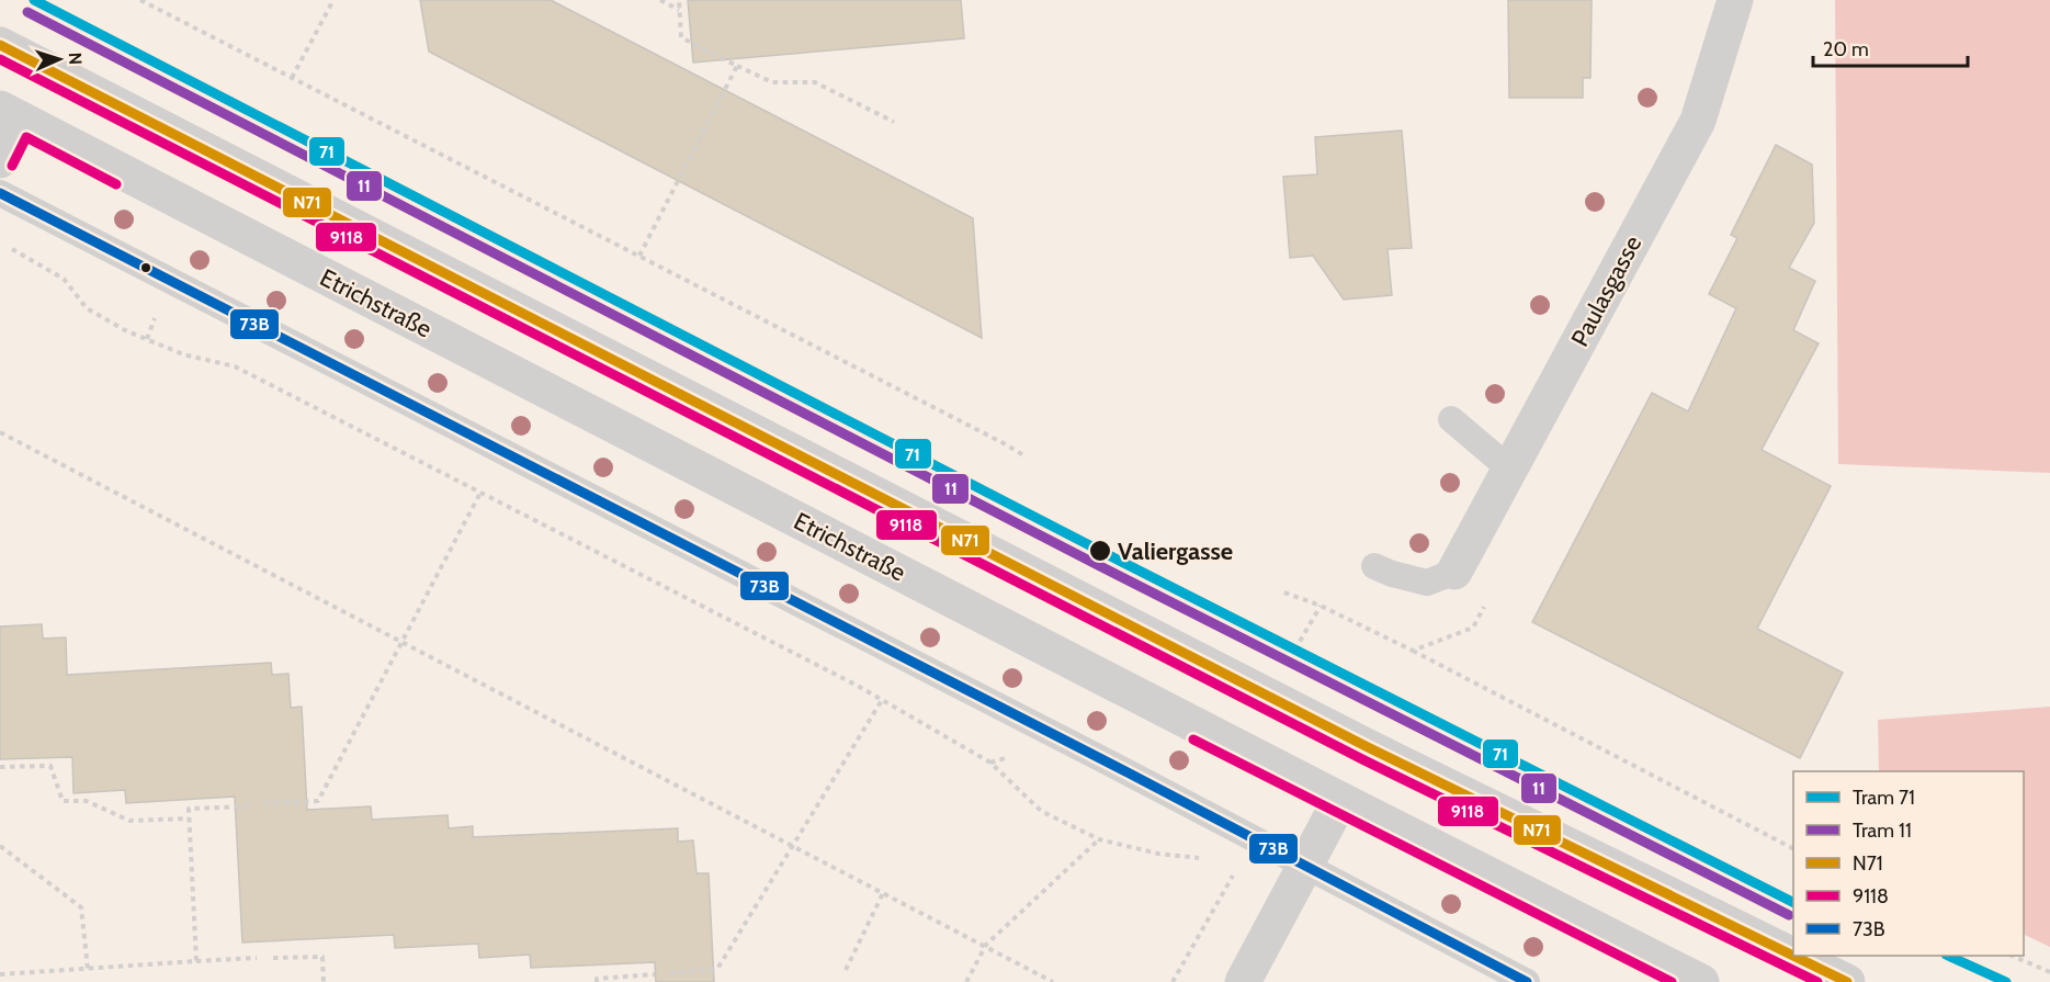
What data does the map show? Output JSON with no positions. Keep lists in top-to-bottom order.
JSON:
{
  "streets": {
    "main road": ["Paulasgasse", "Etrichstraße"]
  },
  "places": ["Valiergasse"],
  "lines": [
    "tram line 71",
    "tram line 11",
    "transit line N71",
    "transit line 9118",
    "transit line 73B"
  ],
  "legend": [
    "Tram 71",
    "Tram 11",
    "N71",
    "9118",
    "73B"
  ],
  "scale_bar": "20 m",
  "north": "right"
}
